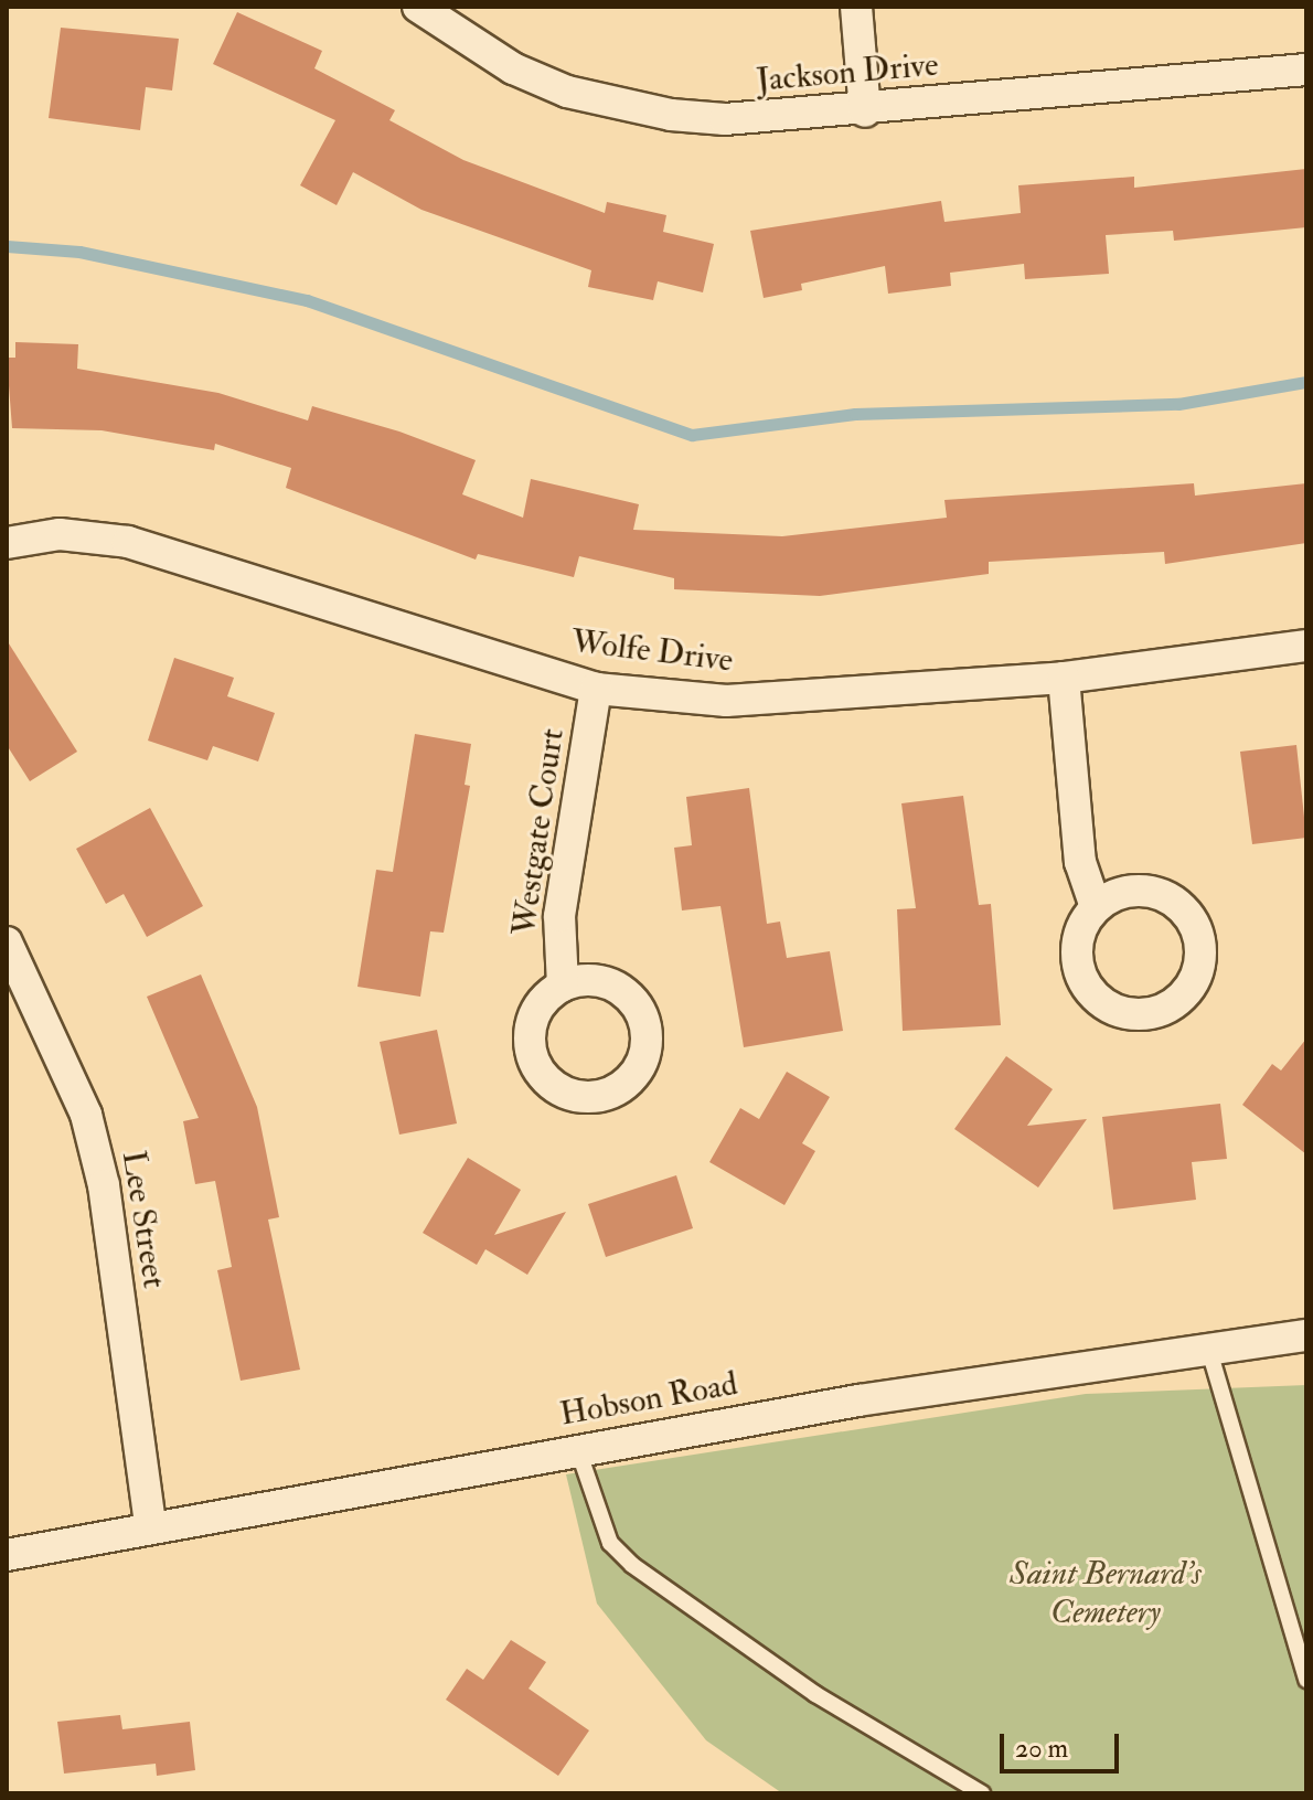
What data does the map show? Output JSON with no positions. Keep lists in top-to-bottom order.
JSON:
{
  "streets": {
    "street": [
      "Jackson Drive",
      "Wolfe Drive",
      "Westgate Court",
      "Lee Street",
      "Hobson Road"
    ]
  },
  "crossings": [
    ["Wolfe Drive", "Westgate Court"],
    ["Lee Street", "Hobson Road"]
  ],
  "parks": ["Saint Bernard's Cemetery"],
  "scale_bar": "20 m"
}
